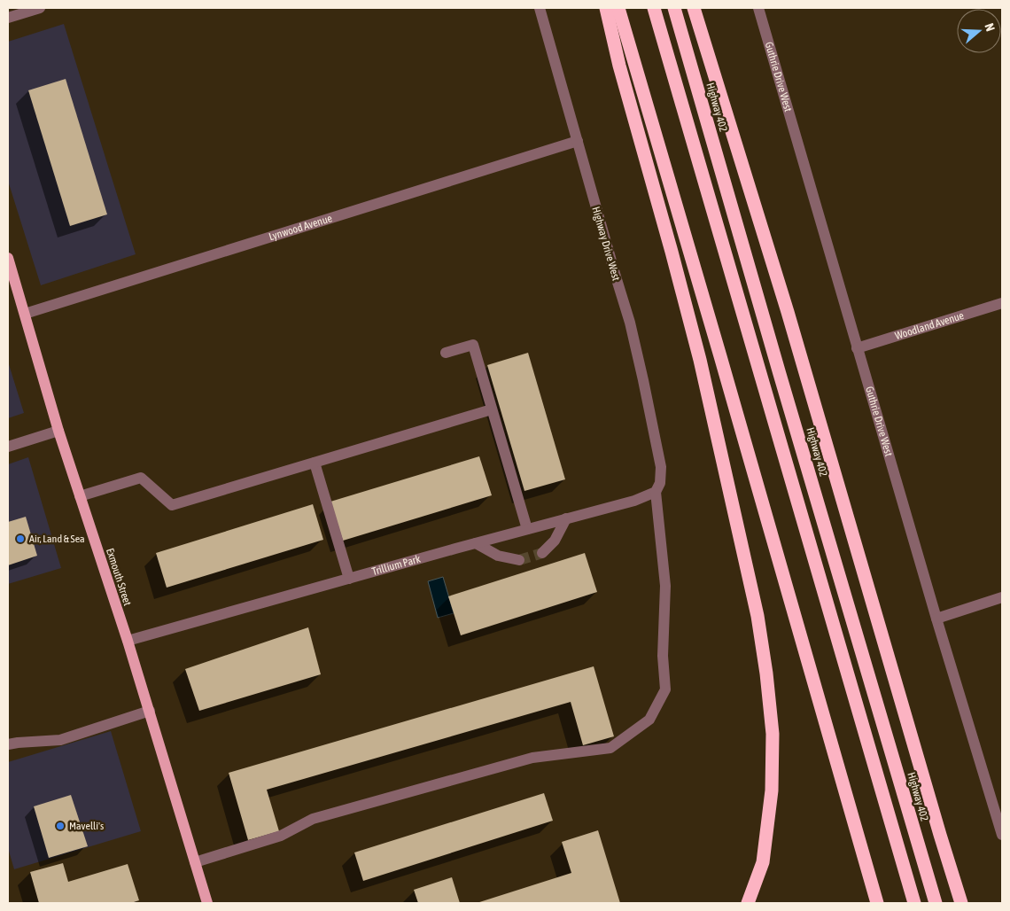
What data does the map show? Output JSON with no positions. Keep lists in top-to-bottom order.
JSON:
{
  "streets": {
    "highway": ["Highway 402"],
    "main road": ["Exmouth Street"],
    "street": [
      "Guthrie Drive West",
      "Lynwood Avenue",
      "Highway Drive West",
      "Woodland Avenue",
      "Trillium Park"
    ]
  },
  "crossings": [
    ["Guthrie Drive West", "Woodland Avenue"],
    ["Lynwood Avenue", "Highway Drive West"],
    ["Lynwood Avenue", "Exmouth Street"],
    ["Highway Drive West", "Trillium Park"],
    ["Highway Drive West", "Exmouth Street"],
    ["Trillium Park", "Exmouth Street"]
  ],
  "places": ["Air, Land & Sea", "Mavelli's"],
  "north": "right"
}
